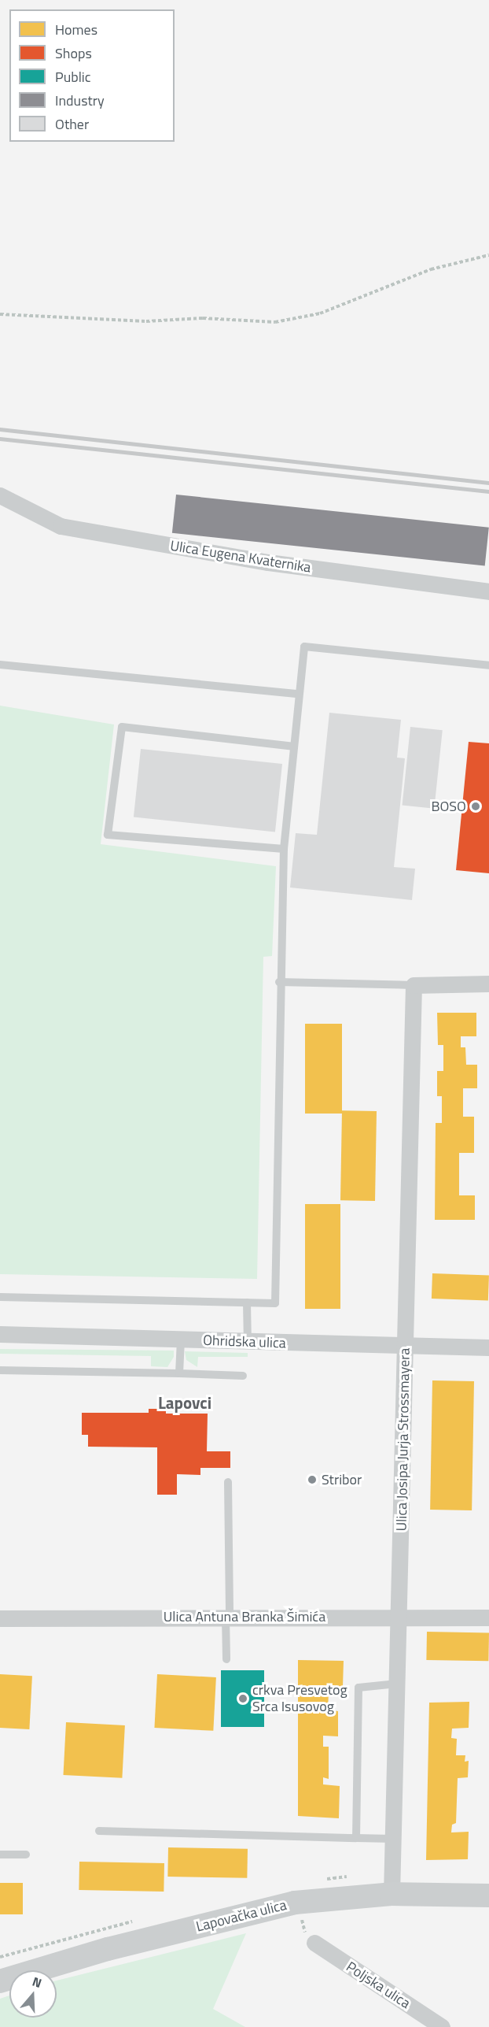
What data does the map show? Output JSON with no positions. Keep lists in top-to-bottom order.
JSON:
{
  "streets": {
    "main road": ["Lapovačka ulica"],
    "street": [
      "Ulica Eugena Kvaternika",
      "Ohridska ulica",
      "Ulica Josipa Jurja Strossmayera",
      "Ulica Antuna Branka Šimića",
      "Poljska ulica"
    ]
  },
  "crossings": [
    ["Ohridska ulica", "Ulica Josipa Jurja Strossmayera"],
    ["Ulica Josipa Jurja Strossmayera", "Ulica Antuna Branka Šimića"],
    ["Ulica Josipa Jurja Strossmayera", "Lapovačka ulica"]
  ],
  "districts": ["Lapovci"],
  "places": ["BOSO", "Stribor", "crkva Presvetog Srca Isusovog"],
  "legend": [
    "Homes",
    "Shops",
    "Public",
    "Industry",
    "Other"
  ],
  "north": "top"
}
